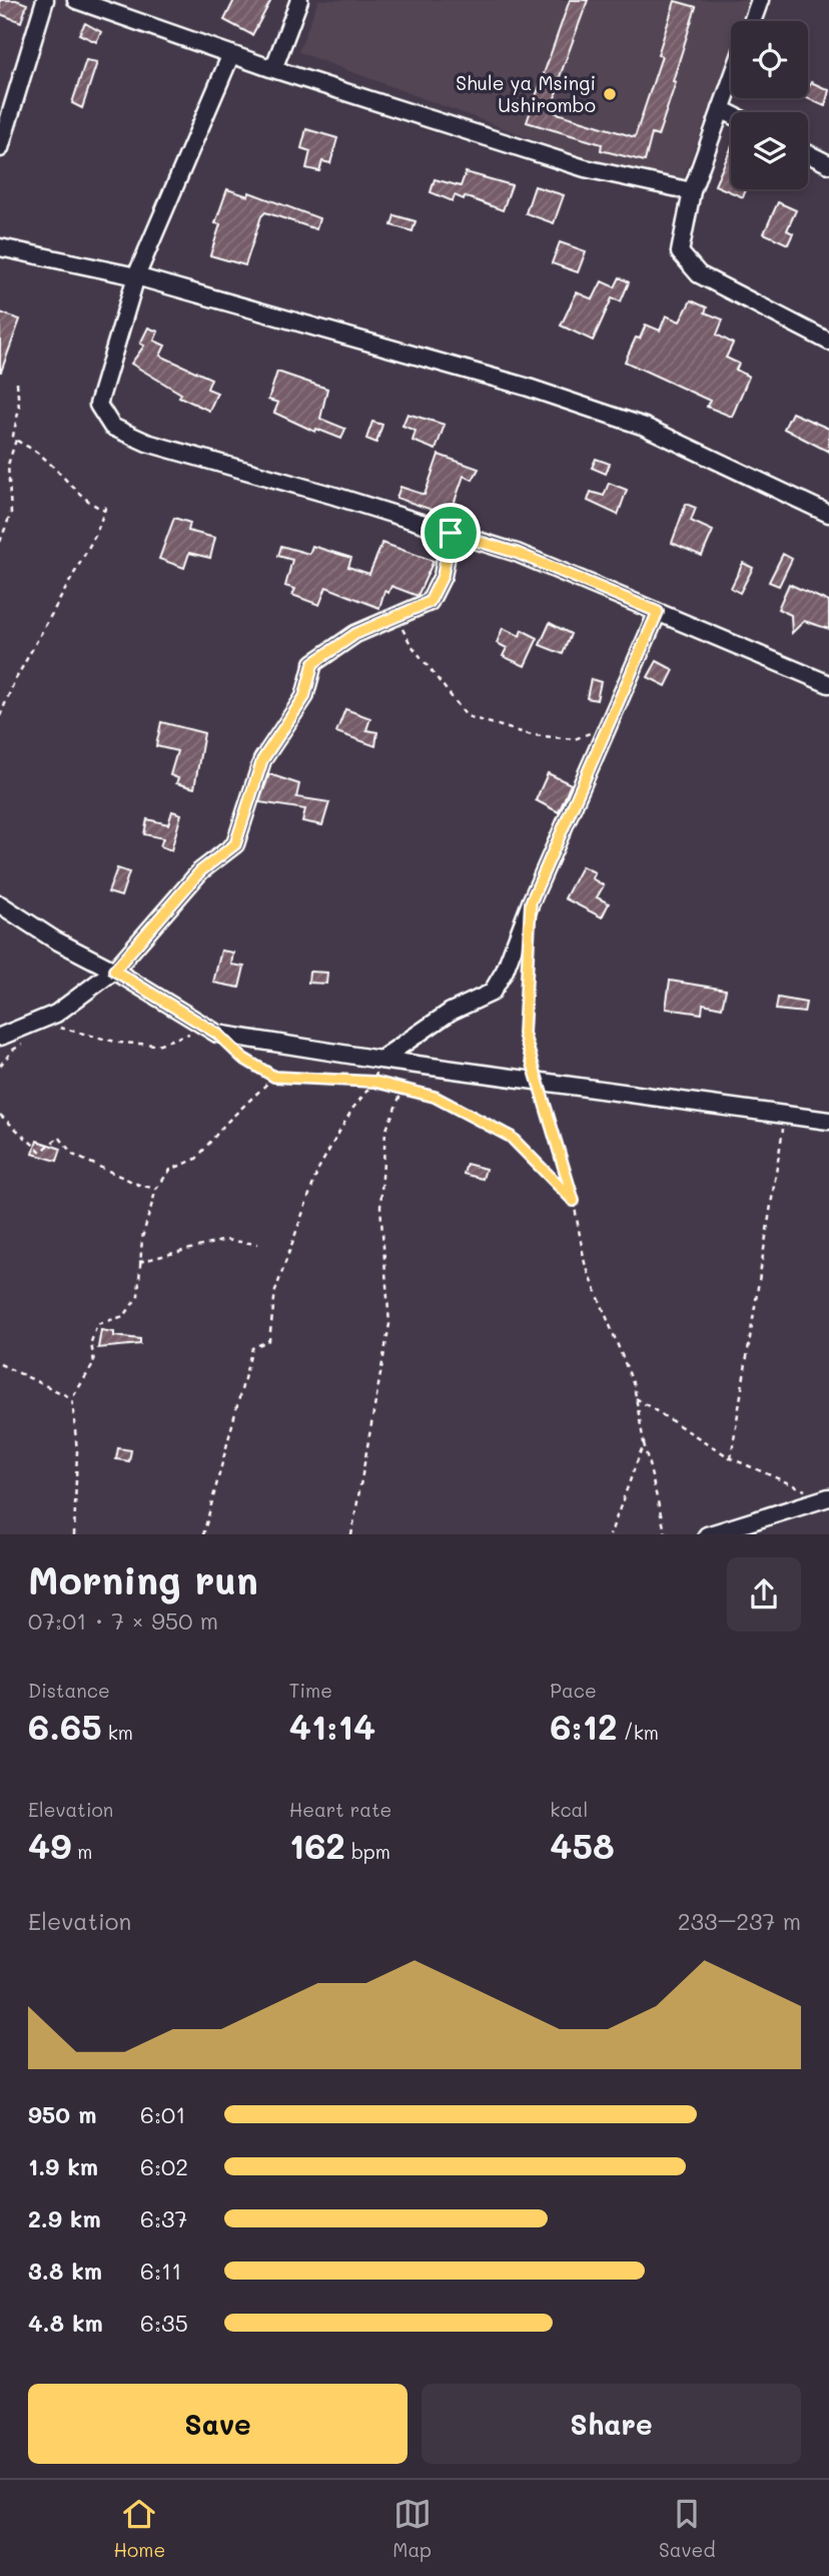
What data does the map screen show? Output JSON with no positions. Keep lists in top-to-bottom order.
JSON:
{
  "places": ["Shule ya Msingi Ushirombo"],
  "page": {
    "heading": ["Morning run", "07:01 · 7 × 950 m"],
    "stats": [
      ["Distance", "6.65 km"],
      ["Time", "41:14"],
      ["Pace", "6:12 /km"],
      ["Elevation", "49 m"],
      ["Heart rate", "162 bpm"],
      ["kcal", "458"]
    ],
    "chart": ["Elevation", "233–237 m"],
    "list": [
      {
        "name": "950 m",
        "note": "6:01"
      },
      {
        "name": "1.9 km",
        "note": "6:02"
      },
      {
        "name": "2.9 km",
        "note": "6:37"
      },
      {
        "name": "3.8 km",
        "note": "6:11"
      },
      {
        "name": "4.8 km",
        "note": "6:35"
      }
    ],
    "buttons": ["Save", "Share"],
    "tabs": ["Home", "Map", "Saved"]
  }
}
